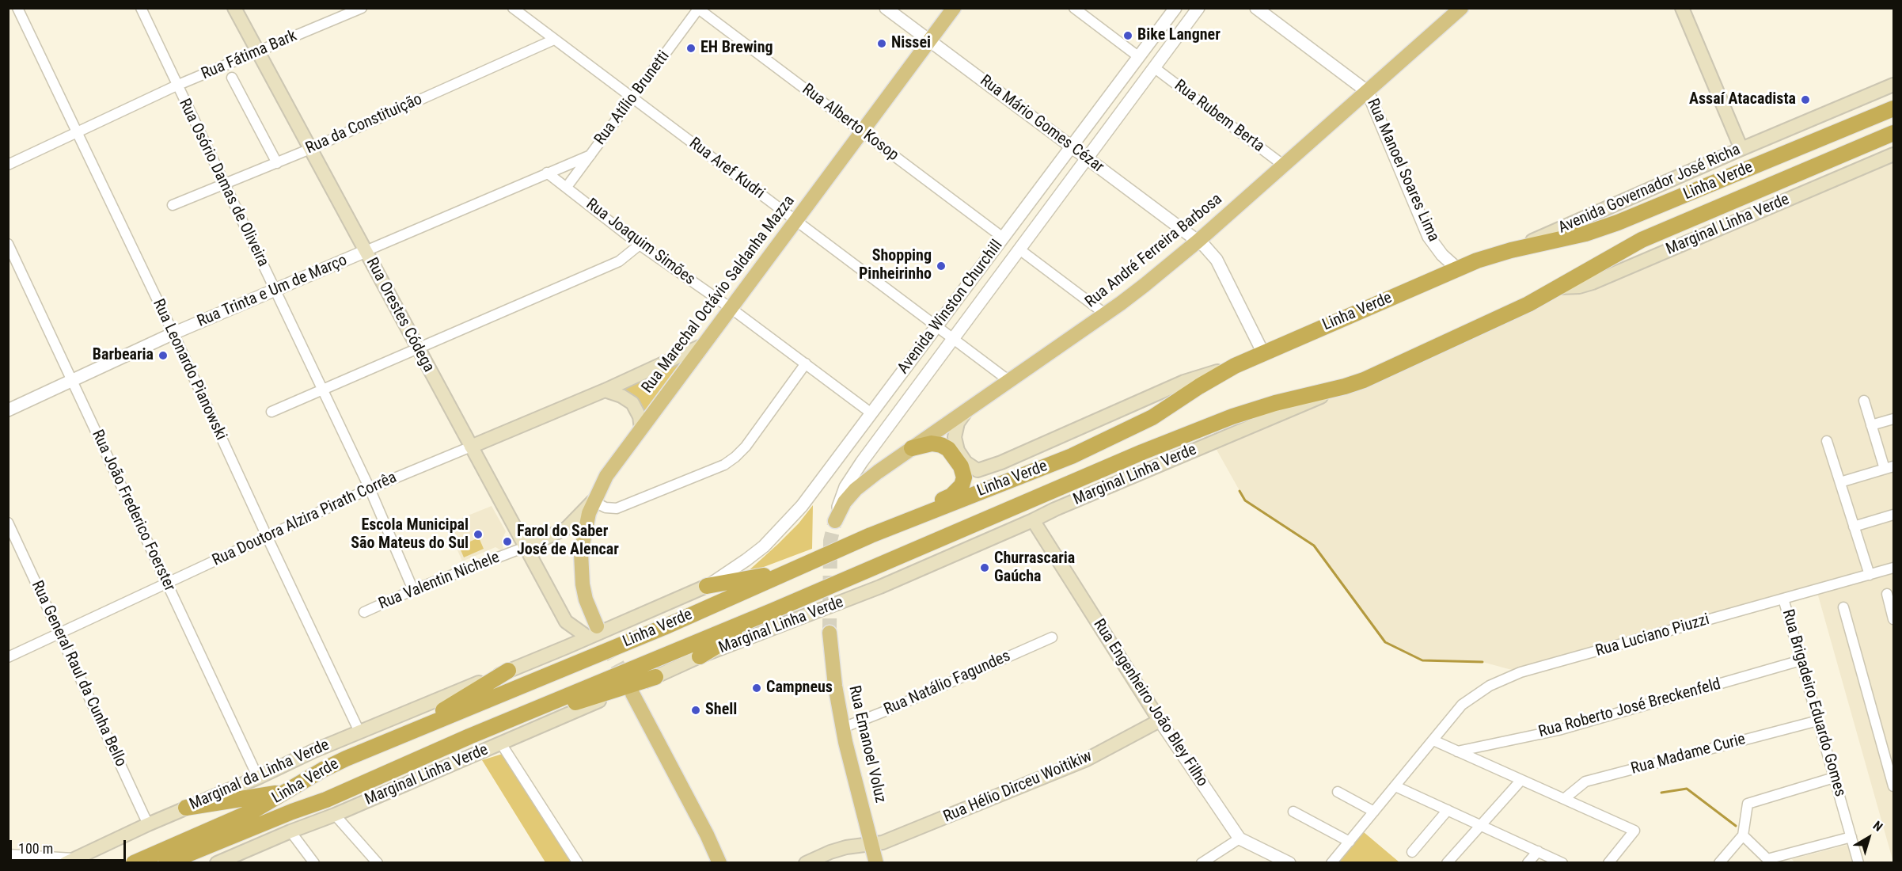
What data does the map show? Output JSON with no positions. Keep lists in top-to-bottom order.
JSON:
{
  "streets": {
    "highway": ["Linha Verde"],
    "main road": [
      "Avenida Governador José Richa",
      "Marginal Linha Verde",
      "Rua André Ferreira Barbosa",
      "Rua Marechal Octávio Saldanha Mazza",
      "Rua Orestes Códega",
      "Rua Doutora Alzira Pirath Corrêa",
      "Rua Valentin Nichele",
      "Rua Engenheiro João Bley Filho",
      "Rua Emanoel Voluz",
      "Marginal da Linha Verde",
      "Rua Hélio Dirceu Woitikiw"
    ],
    "street": [
      "Rua Fátima Bark",
      "Rua Atílio Brunetti",
      "Rua Rubem Berta",
      "Rua Alberto Kosop",
      "Rua da Constituição",
      "Rua Mário Gomes Cézar",
      "Rua Aref Kudri",
      "Rua Manoel Soares Lima",
      "Rua Osório Damas de Oliveira",
      "Rua Joaquim Simões",
      "Rua Trinta e Um de Março",
      "Avenida Winston Churchill",
      "Rua Leonardo Pianowski",
      "Rua João Frederico Foerster",
      "Rua Luciano Piuzzi",
      "Rua General Raul da Cunha Bello",
      "Rua Natálio Fagundes",
      "Rua Brigadeiro Eduardo Gomes",
      "Rua Roberto José Breckenfeld",
      "Rua Madame Curie"
    ]
  },
  "crossings": [
    ["Rua Fátima Bark", "Rua Osório Damas de Oliveira"],
    ["Rua Fátima Bark", "Rua Orestes Códega"],
    ["Rua Fátima Bark", "Rua Leonardo Pianowski"],
    ["Rua Atílio Brunetti", "Rua Alberto Kosop"],
    ["Rua Atílio Brunetti", "Rua Aref Kudri"],
    ["Rua Atílio Brunetti", "Rua Joaquim Simões"],
    ["Rua Atílio Brunetti", "Rua Trinta e Um de Março"],
    ["Rua Rubem Berta", "Rua André Ferreira Barbosa"],
    ["Rua Rubem Berta", "Avenida Winston Churchill"],
    ["Rua Alberto Kosop", "Rua Marechal Octávio Saldanha Mazza"],
    ["Rua Alberto Kosop", "Avenida Winston Churchill"],
    ["Rua da Constituição", "Rua Aref Kudri"],
    ["Rua da Constituição", "Rua Osório Damas de Oliveira"],
    ["Rua da Constituição", "Rua Orestes Códega"],
    ["Rua Mário Gomes Cézar", "Linha Verde"],
    ["Rua Mário Gomes Cézar", "Rua André Ferreira Barbosa"],
    ["Rua Mário Gomes Cézar", "Rua Marechal Octávio Saldanha Mazza"],
    ["Rua Mário Gomes Cézar", "Avenida Winston Churchill"],
    ["Rua Aref Kudri", "Rua André Ferreira Barbosa"],
    ["Rua Aref Kudri", "Rua Marechal Octávio Saldanha Mazza"],
    ["Rua Aref Kudri", "Avenida Winston Churchill"],
    ["Rua Manoel Soares Lima", "Linha Verde"],
    ["Rua Manoel Soares Lima", "Rua André Ferreira Barbosa"],
    ["Linha Verde", "Avenida Governador José Richa"],
    ["Linha Verde", "Marginal Linha Verde"],
    ["Rua Osório Damas de Oliveira", "Rua Trinta e Um de Março"],
    ["Rua Osório Damas de Oliveira", "Rua Doutora Alzira Pirath Corrêa"],
    ["Rua Osório Damas de Oliveira", "Rua Valentin Nichele"],
    ["Marginal Linha Verde", "Rua Engenheiro João Bley Filho"],
    ["Rua Joaquim Simões", "Rua Trinta e Um de Março"],
    ["Rua Joaquim Simões", "Rua Marechal Octávio Saldanha Mazza"],
    ["Rua Joaquim Simões", "Avenida Winston Churchill"],
    ["Rua André Ferreira Barbosa", "Avenida Winston Churchill"],
    ["Rua Trinta e Um de Março", "Rua Orestes Códega"],
    ["Rua Trinta e Um de Março", "Rua Leonardo Pianowski"],
    ["Rua Trinta e Um de Março", "Rua João Frederico Foerster"],
    ["Rua Marechal Octávio Saldanha Mazza", "Rua Orestes Códega"],
    ["Rua Marechal Octávio Saldanha Mazza", "Rua Doutora Alzira Pirath Corrêa"],
    ["Rua Marechal Octávio Saldanha Mazza", "Rua Valentin Nichele"],
    ["Rua Orestes Códega", "Rua Doutora Alzira Pirath Corrêa"],
    ["Rua Orestes Códega", "Rua Valentin Nichele"],
    ["Rua Leonardo Pianowski", "Rua Doutora Alzira Pirath Corrêa"],
    ["Rua Leonardo Pianowski", "Marginal da Linha Verde"],
    ["Rua João Frederico Foerster", "Rua Doutora Alzira Pirath Corrêa"],
    ["Rua João Frederico Foerster", "Marginal da Linha Verde"],
    ["Rua Doutora Alzira Pirath Corrêa", "Rua General Raul da Cunha Bello"],
    ["Rua Luciano Piuzzi", "Rua Brigadeiro Eduardo Gomes"],
    ["Rua General Raul da Cunha Bello", "Marginal da Linha Verde"],
    ["Rua Natálio Fagundes", "Rua Emanoel Voluz"],
    ["Rua Engenheiro João Bley Filho", "Rua Hélio Dirceu Woitikiw"],
    ["Rua Brigadeiro Eduardo Gomes", "Rua Roberto José Breckenfeld"],
    ["Rua Brigadeiro Eduardo Gomes", "Rua Madame Curie"],
    ["Rua Emanoel Voluz", "Rua Hélio Dirceu Woitikiw"]
  ],
  "places": [
    "Bike Langner",
    "Nissei",
    "EH Brewing",
    "Assaí Atacadista",
    "Shopping Pinheirinho",
    "Barbearia",
    "Escola Municipal São Mateus do Sul",
    "Farol do Saber José de Alencar",
    "Churrascaria Gaúcha",
    "Campneus",
    "Shell"
  ],
  "scale_bar": "100 m",
  "north": "top right"
}
